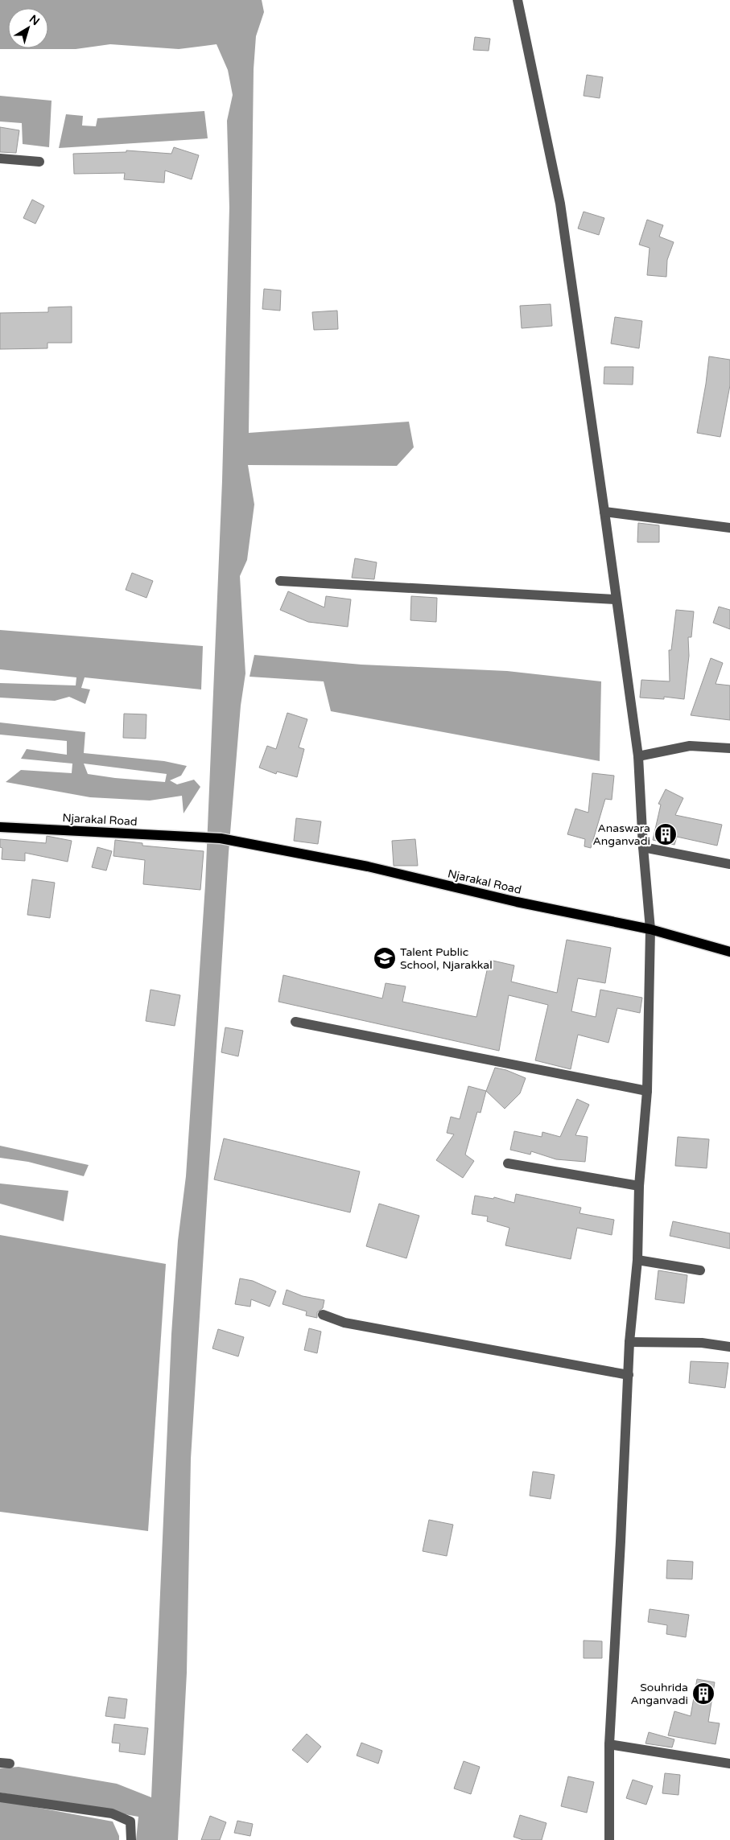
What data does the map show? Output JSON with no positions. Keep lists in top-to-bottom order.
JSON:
{
  "streets": {
    "main road": ["Njarakal Road"]
  },
  "places": {
    "building": ["Anaswara Anganvadi", "Souhrida Anganvadi"],
    "school or university": ["Talent Public School, Njarakkal"]
  },
  "north": "top right"
}
